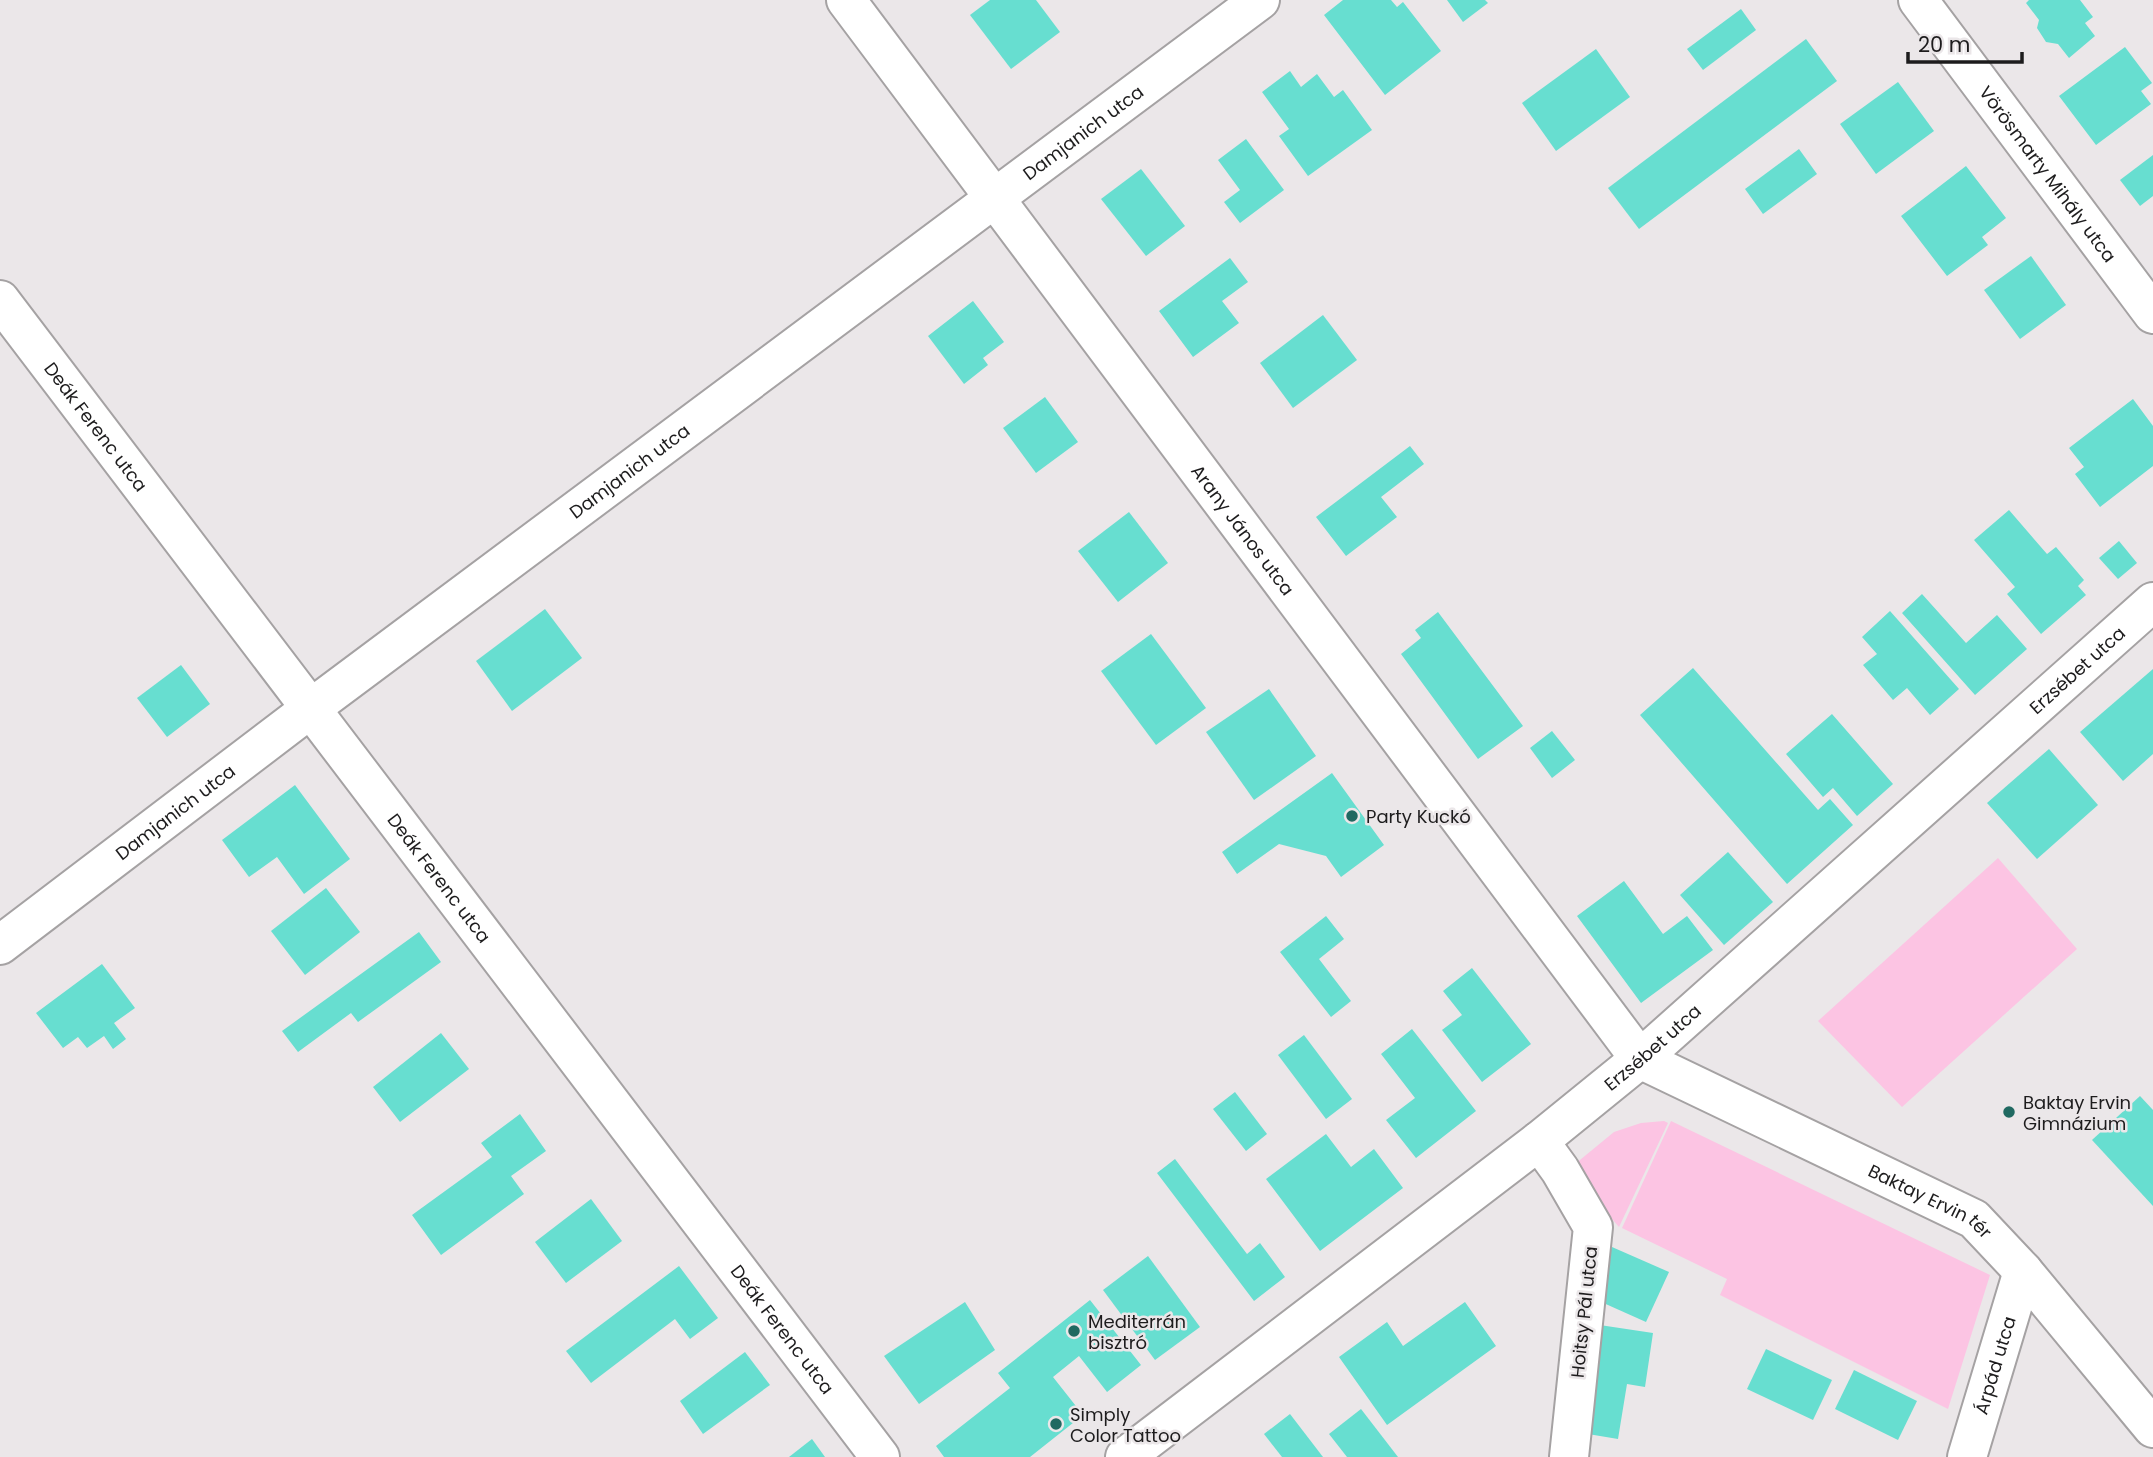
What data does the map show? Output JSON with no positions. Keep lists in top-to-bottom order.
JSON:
{
  "streets": {
    "street": [
      "Damjanich utca",
      "Vörösmarty Mihály utca",
      "Deák Ferenc utca",
      "Arany János utca",
      "Erzsébet utca",
      "Baktay Ervin tér",
      "Hoitsy Pál utca",
      "Árpád utca"
    ]
  },
  "crossings": [
    ["Damjanich utca", "Deák Ferenc utca"],
    ["Damjanich utca", "Arany János utca"],
    ["Arany János utca", "Erzsébet utca"],
    ["Arany János utca", "Baktay Ervin tér"],
    ["Erzsébet utca", "Baktay Ervin tér"],
    ["Erzsébet utca", "Hoitsy Pál utca"],
    ["Baktay Ervin tér", "Árpád utca"]
  ],
  "places": [
    "Party Kuckó",
    "Baktay Ervin Gimnázium",
    "Mediterrán bisztró",
    "Simply Color Tattoo"
  ],
  "scale_bar": "20 m"
}
